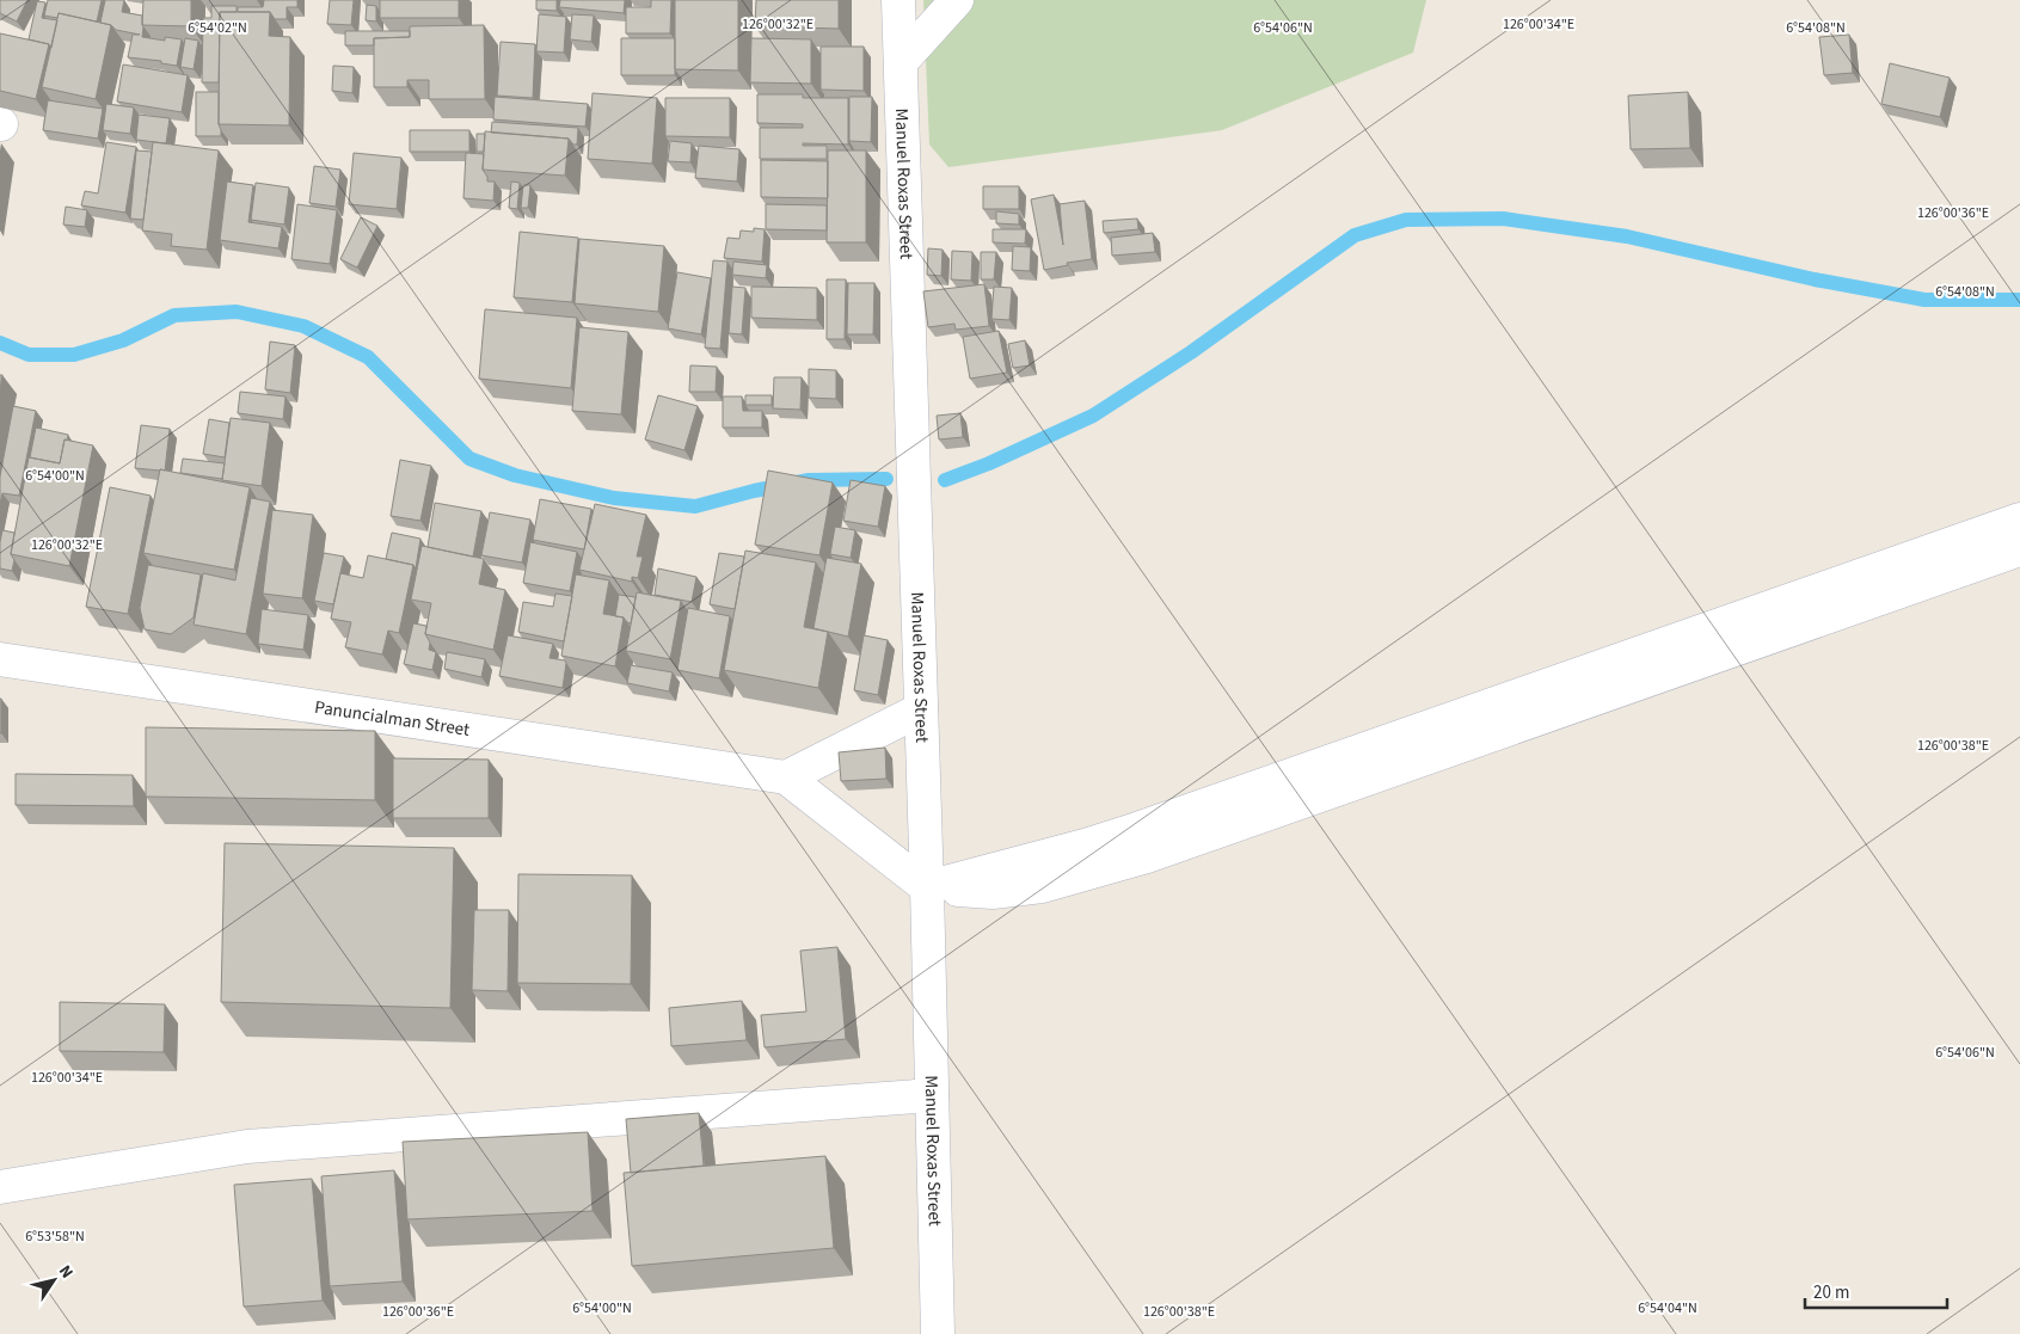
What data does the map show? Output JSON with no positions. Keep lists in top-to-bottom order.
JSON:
{
  "streets": {
    "street": ["Manuel Roxas Street", "Panuncialman Street"]
  },
  "crossings": [
    ["Manuel Roxas Street", "Panuncialman Street"]
  ],
  "scale_bar": "20 m",
  "north": "top right",
  "coordinates": [
    "126°00'32\"E",
    "126°00'34\"E",
    "6°54'02\"N",
    "6°54'06\"N",
    "6°54'08\"N",
    "126°00'36\"E",
    "6°54'00\"N",
    "126°00'38\"E",
    "6°53'58\"N",
    "6°54'04\"N"
  ]
}
